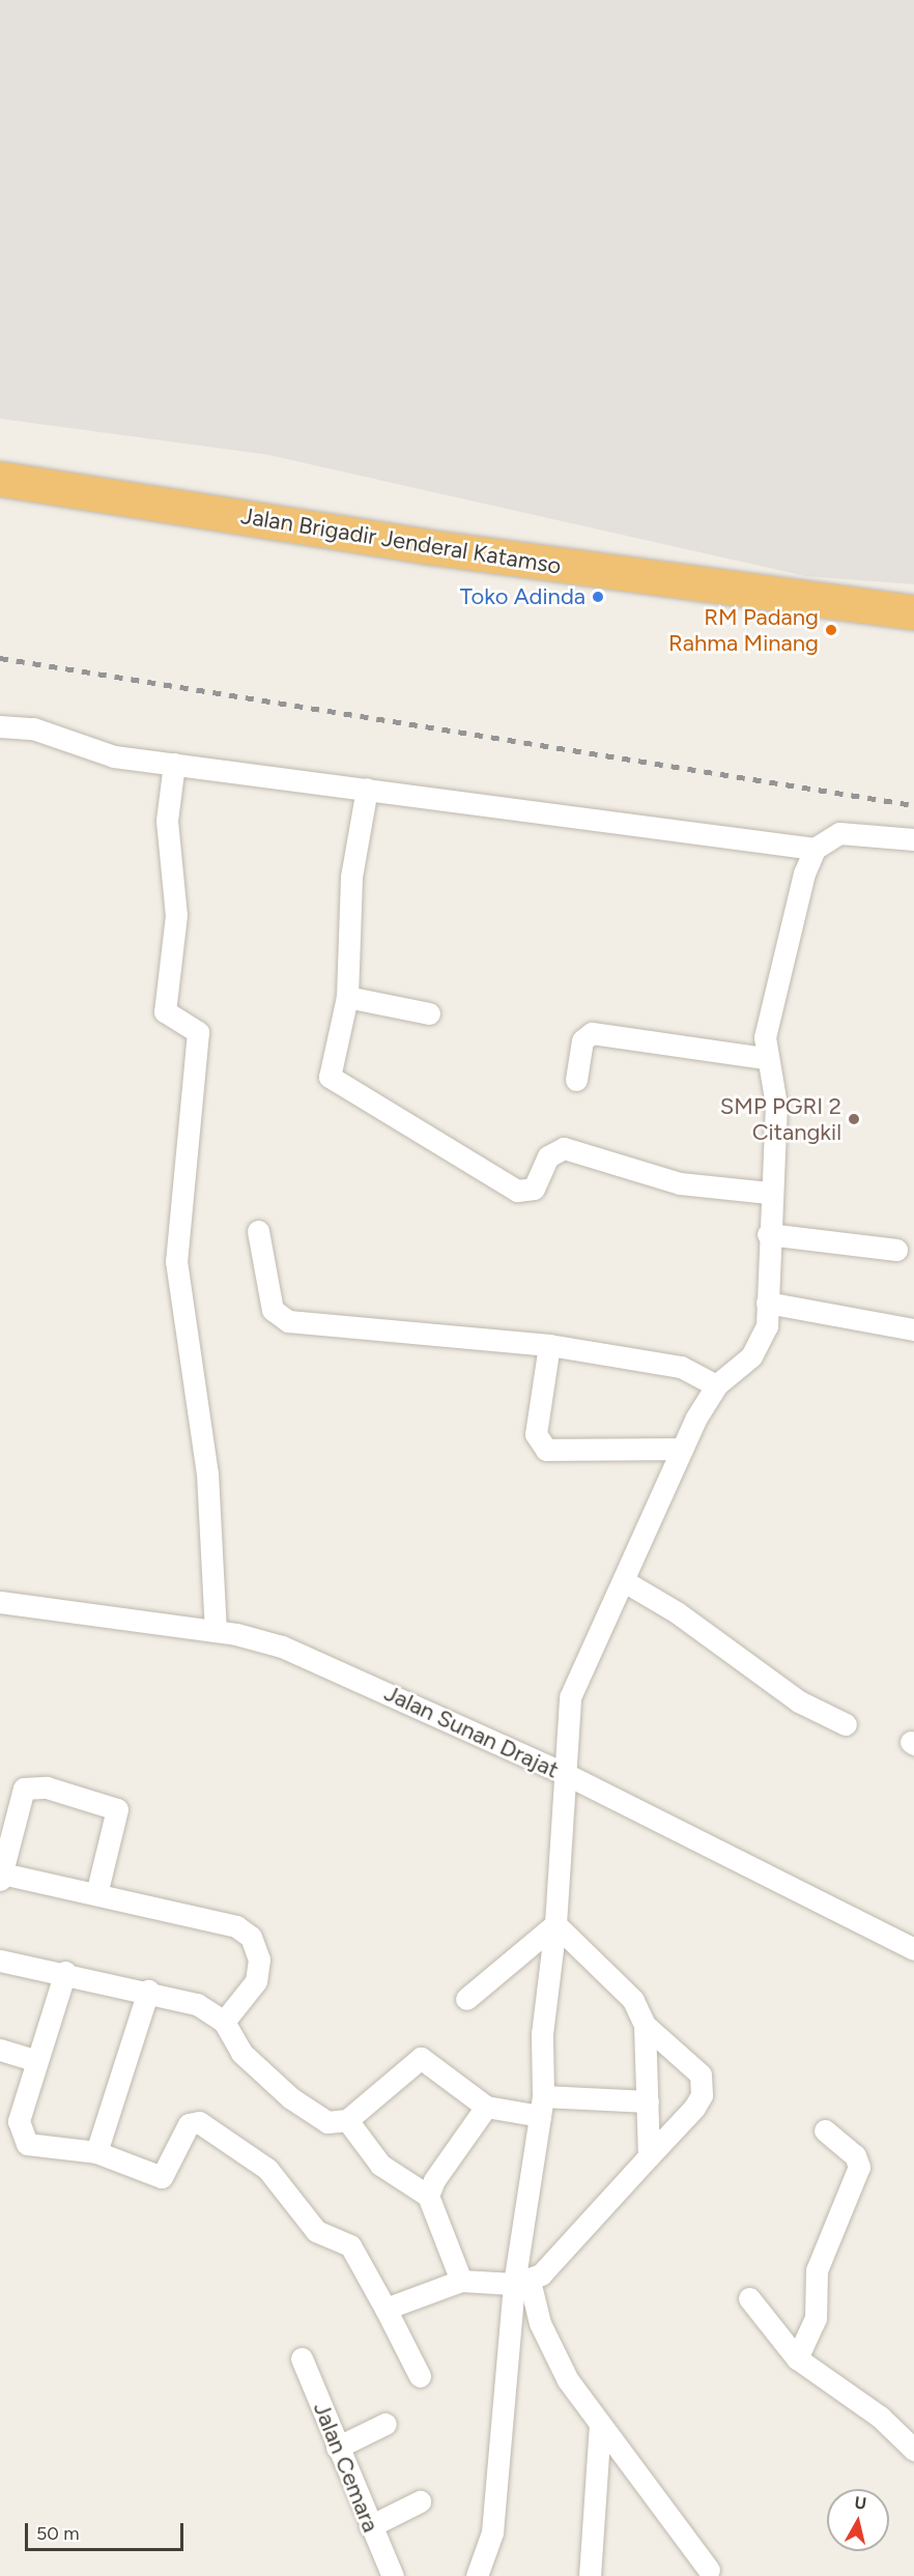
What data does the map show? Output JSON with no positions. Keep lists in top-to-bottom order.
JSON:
{
  "streets": {
    "highway": ["Jalan Brigadir Jenderal Katamso"],
    "street": ["Jalan Sunan Drajat", "Jalan Cemara"]
  },
  "places": ["Toko Adinda", "RM Padang Rahma Minang", "SMP PGRI 2 Citangkil"],
  "scale_bar": "50 m",
  "north": "top"
}
